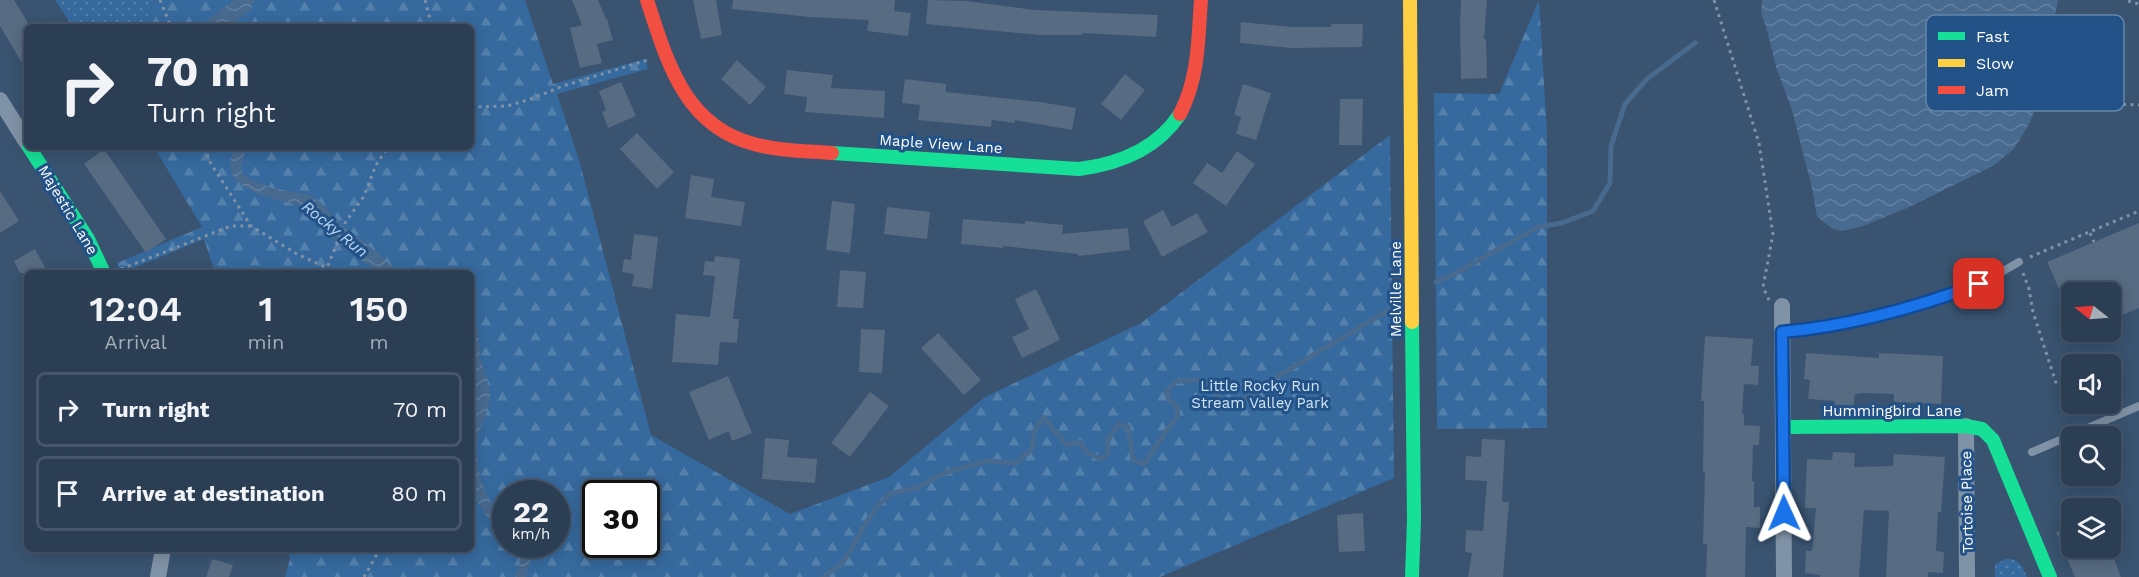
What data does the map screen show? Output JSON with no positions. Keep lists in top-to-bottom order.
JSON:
{
  "streets": {
    "street": [
      "Maple View Lane",
      "Majestic Lane",
      "Melville Lane",
      "Hummingbird Lane",
      "Tortoise Place"
    ]
  },
  "crossings": [
    ["Hummingbird Lane", "Tortoise Place"]
  ],
  "water": ["Rocky Run"],
  "parks": ["Little Rocky Run Stream Valley Park"],
  "legend": ["Fast", "Slow", "Jam"],
  "north": "left",
  "page": {
    "turn": ["70 m", "Turn right"],
    "eta": [
      "12:04",
      "Arrival",
      "1",
      "min",
      "150",
      "m"
    ],
    "list": [
      {
        "name": "Turn right",
        "value": "70 m"
      },
      {
        "name": "Arrive at destination",
        "value": "80 m"
      }
    ],
    "speed": "22 km/h",
    "limit": "30"
  }
}
